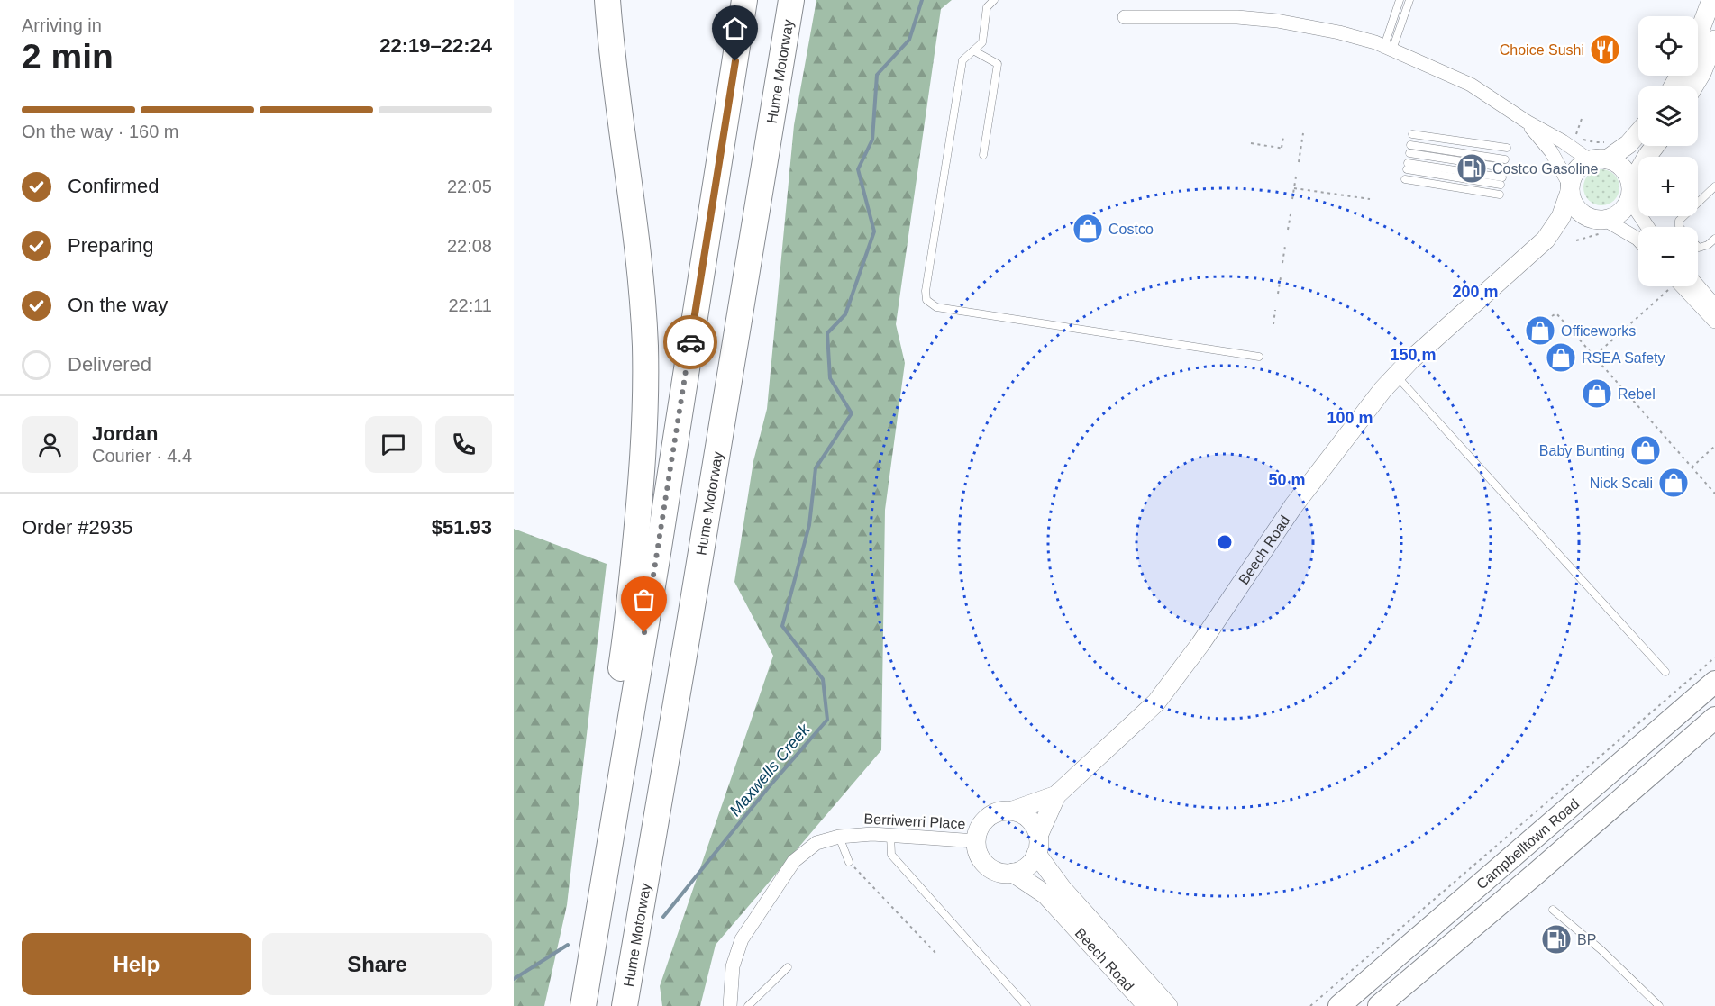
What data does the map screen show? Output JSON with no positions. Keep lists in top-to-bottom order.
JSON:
{
  "streets": {
    "highway": ["Hume Motorway"],
    "main road": ["Beech Road", "Campbelltown Road"],
    "street": ["Berriwerri Place"]
  },
  "crossings": [
    ["Beech Road", "Berriwerri Place"]
  ],
  "water": ["Maxwells Creek"],
  "places": {
    "restaurant": ["Choice Sushi"],
    "fuel station": ["Costco Gasoline", "BP"],
    "shop": [
      "Costco",
      "Officeworks",
      "RSEA Safety",
      "Rebel",
      "Baby Bunting",
      "Nick Scali"
    ]
  },
  "page": {
    "heading": ["2 min", "Arriving in", "22:19–22:24"],
    "panel": [
      "Jordan",
      "Courier · 4.4",
      "Order #2935",
      "$51.93"
    ],
    "map_buttons": ["+", "−"],
    "bar": "On the way · 160 m",
    "list": [
      ["Confirmed", "22:05"],
      ["Preparing", "22:08"],
      ["On the way", "22:11"],
      "Delivered"
    ],
    "buttons": ["Help", "Share"]
  },
  "rings": [
    "200 m",
    "150 m",
    "100 m",
    "50 m"
  ]
}
